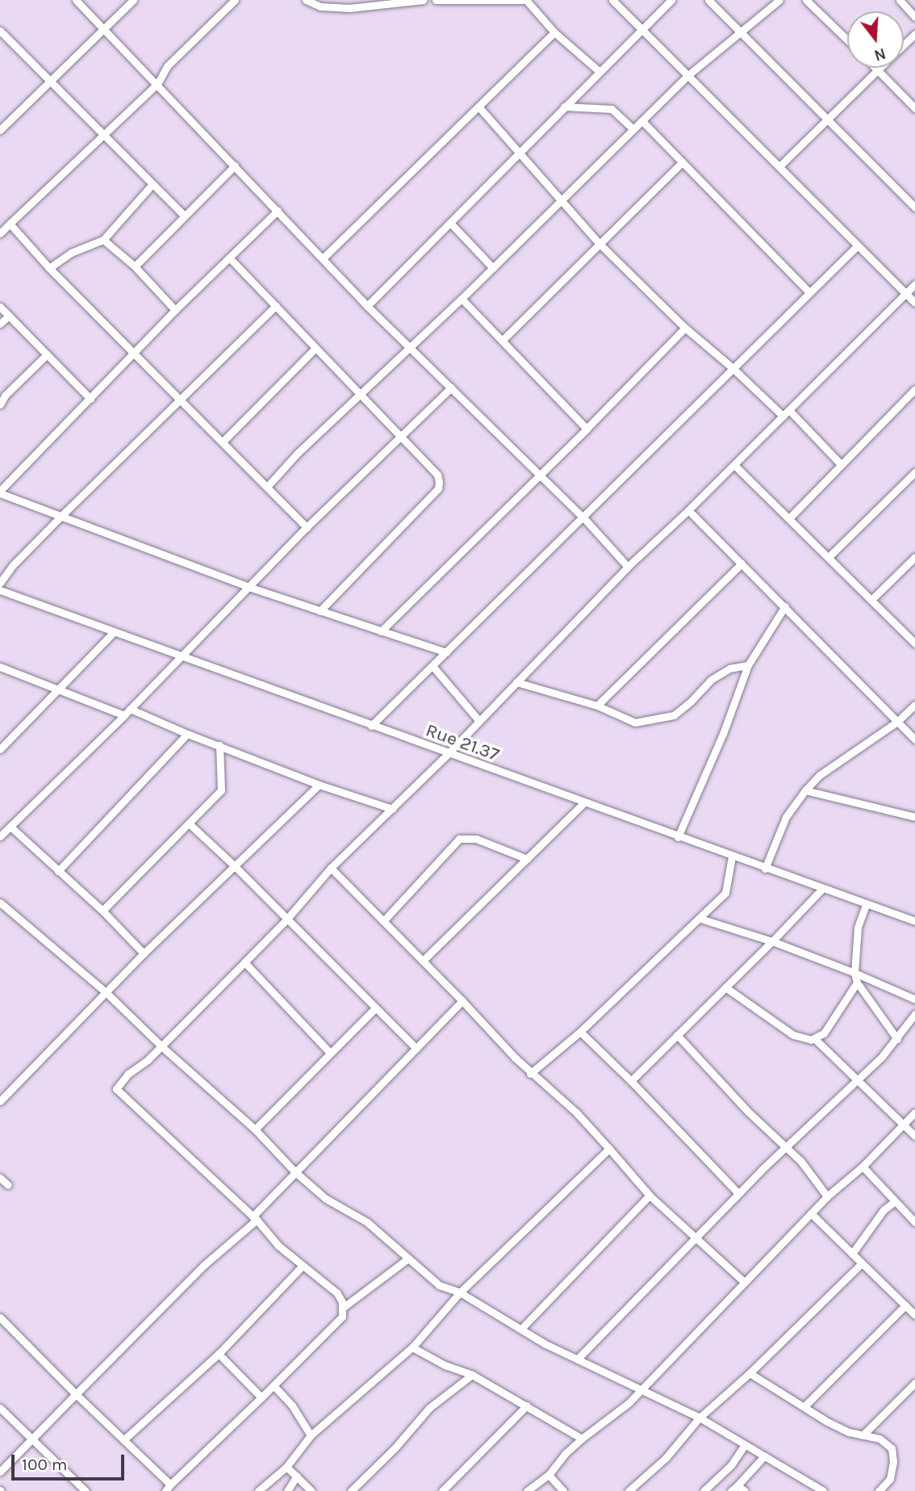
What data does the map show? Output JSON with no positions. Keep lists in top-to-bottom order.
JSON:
{
  "streets": {
    "street": ["Rue 21.37"]
  },
  "scale_bar": "100 m",
  "north": "bottom"
}
